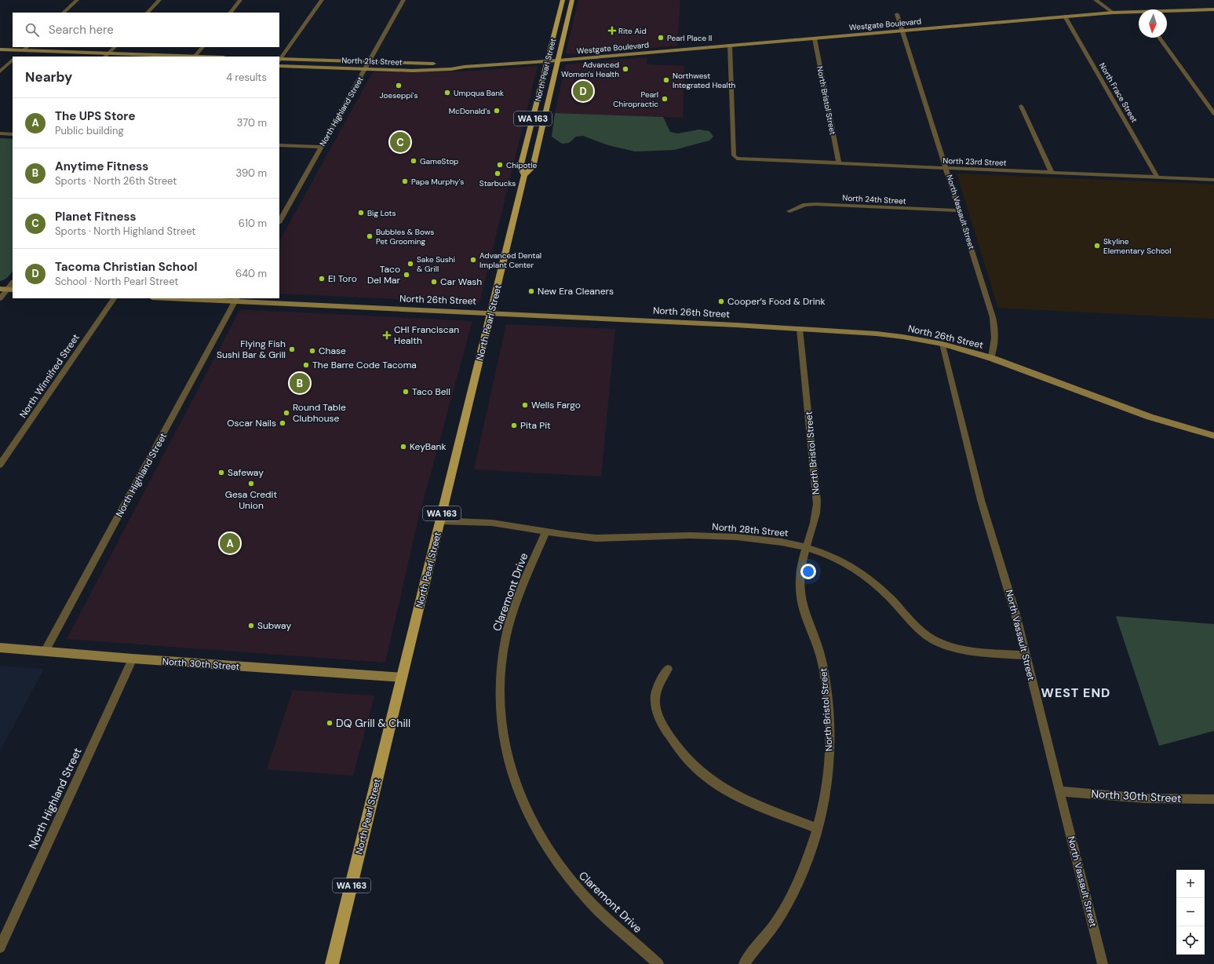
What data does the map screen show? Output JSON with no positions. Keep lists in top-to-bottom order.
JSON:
{
  "streets": {
    "main road": ["North Pearl Street", "WA 163"],
    "street": [
      "Westgate Boulevard",
      "North 21st Street",
      "North Frace Street",
      "North Bristol Street",
      "North Highland Street",
      "North 23rd Street",
      "North 24th Street",
      "North Vassault Street",
      "North 26th Street",
      "North Winnifred Street",
      "North 28th Street",
      "Claremont Drive",
      "North 30th Street"
    ]
  },
  "crossings": [
    ["Westgate Boulevard", "North 21st Street"],
    ["Westgate Boulevard", "North Pearl Street"],
    ["Westgate Boulevard", "North Frace Street"],
    ["Westgate Boulevard", "North Bristol Street"],
    ["Westgate Boulevard", "North 23rd Street"],
    ["Westgate Boulevard", "North Vassault Street"],
    ["North 21st Street", "North Pearl Street"],
    ["North 21st Street", "North Highland Street"],
    ["North Pearl Street", "North 26th Street"],
    ["North Pearl Street", "North 28th Street"],
    ["North Pearl Street", "North 30th Street"],
    ["North Frace Street", "North 23rd Street"],
    ["North Bristol Street", "North 23rd Street"],
    ["North Bristol Street", "North 26th Street"],
    ["North Bristol Street", "North 28th Street"],
    ["North Highland Street", "North 26th Street"],
    ["North Highland Street", "North 30th Street"],
    ["North 23rd Street", "North Vassault Street"],
    ["North 24th Street", "North Vassault Street"],
    ["North Vassault Street", "North 26th Street"],
    ["North Vassault Street", "North 28th Street"],
    ["North Vassault Street", "North 30th Street"],
    ["North 28th Street", "Claremont Drive"]
  ],
  "districts": ["WEST END"],
  "places": {
    "health": ["Rite Aid", "CHI Franciscan Health"],
    "other": [
      "Pearl Place II",
      "Advanced Women's Health",
      "Northwest Integrated Health",
      "Joeseppi's",
      "Umpqua Bank",
      "Pearl Chiropractic",
      "McDonald's",
      "GameStop",
      "Chipotle",
      "Starbucks",
      "Papa Murphy's",
      "Big Lots",
      "Bubbles & Bows Pet Grooming",
      "Skyline Elementary School",
      "Advanced Dental Implant Center",
      "Sake Sushi & Grill",
      "Taco Del Mar",
      "El Toro",
      "Car Wash",
      "New Era Cleaners",
      "Cooper’s Food & Drink",
      "Flying Fish Sushi Bar & Grill",
      "Chase",
      "The Barre Code Tacoma",
      "Taco Bell",
      "Wells Fargo",
      "Round Table Clubhouse",
      "Oscar Nails",
      "Pita Pit",
      "KeyBank",
      "Safeway",
      "Gesa Credit Union",
      "Subway",
      "DQ Grill & Chill"
    ]
  },
  "north": "bottom",
  "page": {
    "search": "Search here",
    "heading": ["Nearby", "4 results"],
    "pins": [
      "D",
      "C",
      "B",
      "A"
    ],
    "list": [
      {
        "mark": "A",
        "name": "The UPS Store",
        "note": "Public building",
        "value": "370 m"
      },
      {
        "mark": "B",
        "name": "Anytime Fitness",
        "note": "Sports · North 26th Street",
        "value": "390 m"
      },
      {
        "mark": "C",
        "name": "Planet Fitness",
        "note": "Sports · North Highland Street",
        "value": "610 m"
      },
      {
        "mark": "D",
        "name": "Tacoma Christian School",
        "note": "School · North Pearl Street",
        "value": "640 m"
      }
    ],
    "map_buttons": ["+", "−"]
  }
}
